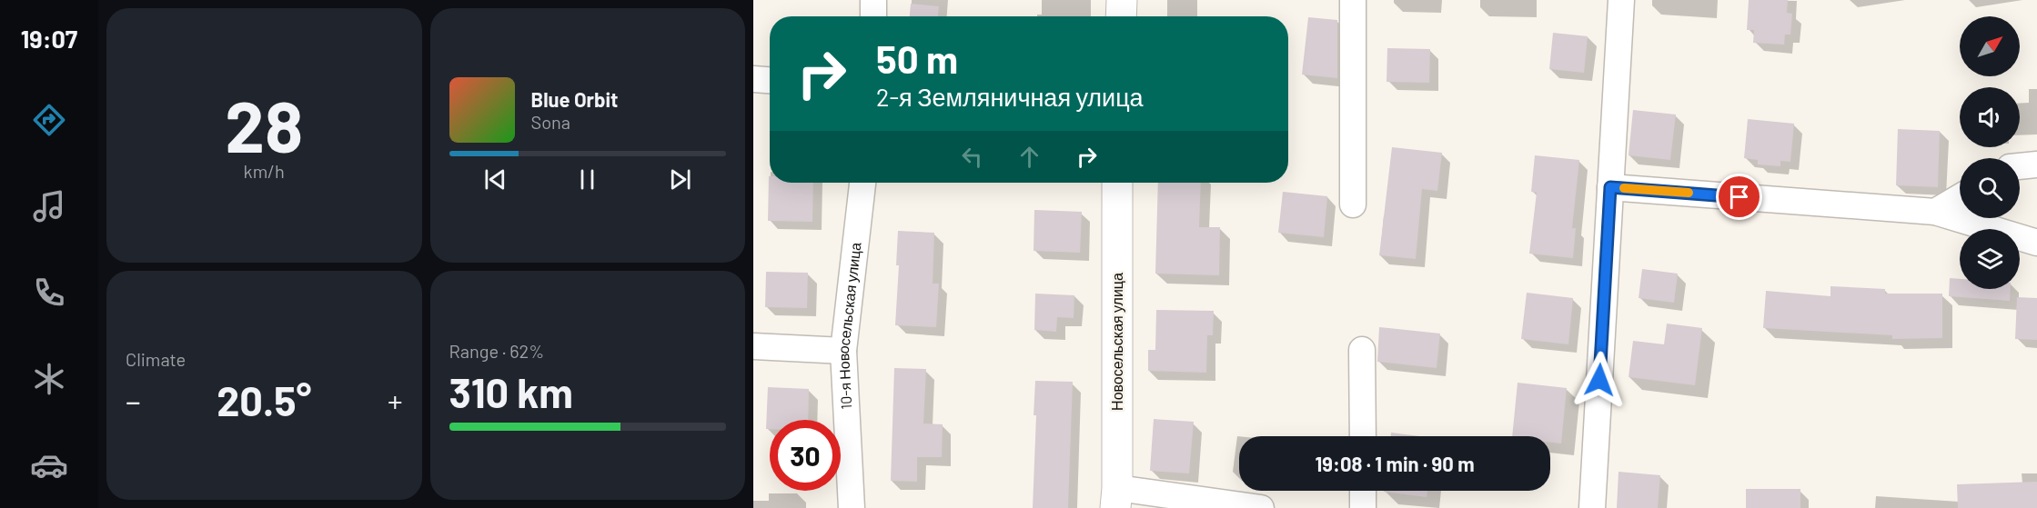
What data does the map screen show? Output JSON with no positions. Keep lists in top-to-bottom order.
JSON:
{
  "streets": {
    "street": ["10-я Новосельская улица", "Новосельская улица"]
  },
  "north": "top right",
  "page": {
    "tabs": "19:07",
    "tile": [
      ["28", "km/h"],
      "Climate",
      ["Range · 62%", "310 km"]
    ],
    "turn": ["50 m", "2-я Земляничная улица"],
    "song": ["Blue Orbit", "Sona"],
    "heat": ["−", "20.5°", "+"],
    "limit": "30",
    "trip": "19:08 · 1 min · 90 m"
  }
}
